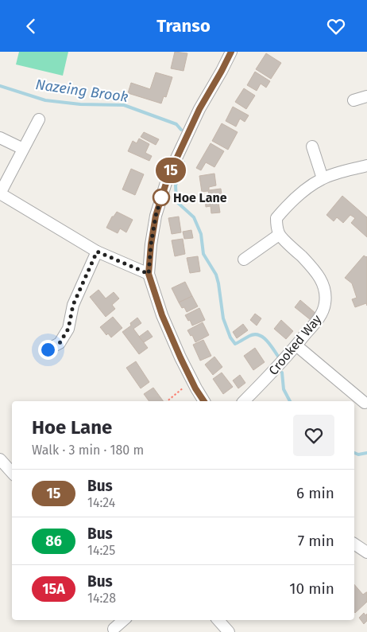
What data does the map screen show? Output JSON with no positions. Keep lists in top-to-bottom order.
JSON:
{
  "streets": {
    "street": ["Crooked Way"]
  },
  "water": ["Nazeing Brook"],
  "places": ["Hoe Lane"],
  "lines": ["bus line 15"],
  "page": {
    "header": "Transo",
    "on_map": "15",
    "heading": ["Hoe Lane", "Walk · 3 min · 180 m"],
    "list": [
      {
        "mark": "15",
        "name": "Bus",
        "note": "14:24",
        "value": "6 min"
      },
      {
        "mark": "86",
        "name": "Bus",
        "note": "14:25",
        "value": "7 min"
      },
      {
        "mark": "15A",
        "name": "Bus",
        "note": "14:28",
        "value": "10 min"
      }
    ]
  }
}
